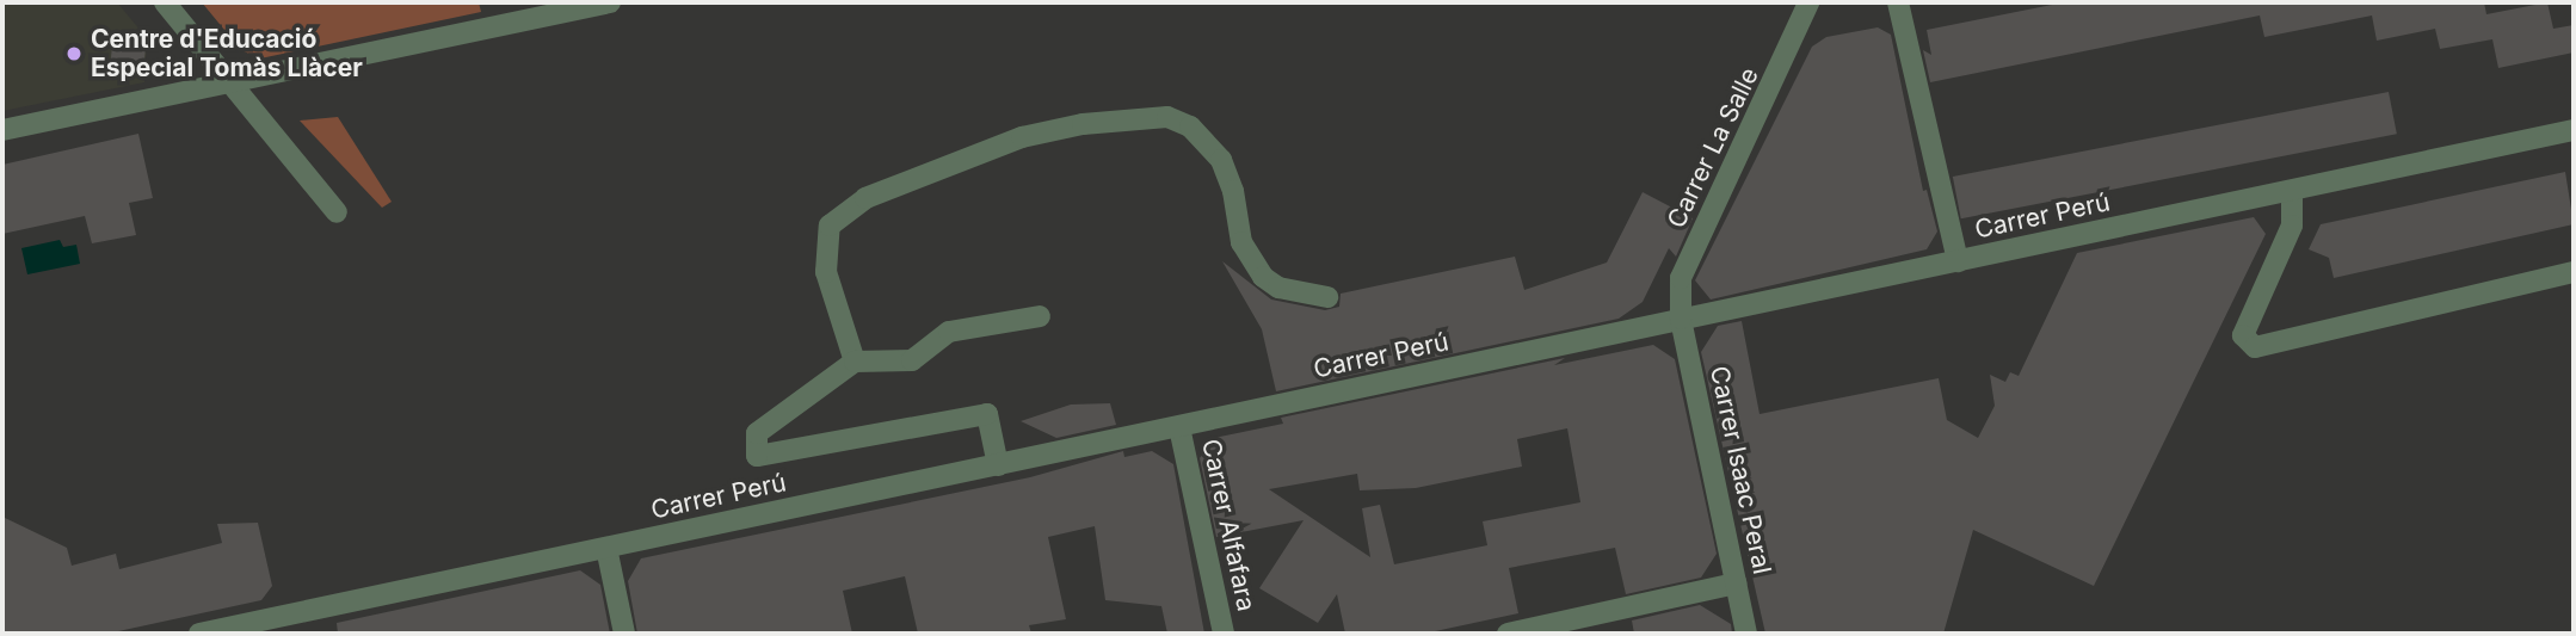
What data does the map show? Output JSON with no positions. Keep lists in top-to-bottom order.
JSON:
{
  "streets": {
    "street": [
      "Carrer La Salle",
      "Carrer Perú",
      "Carrer Isaac Peral",
      "Carrer Alfafara"
    ]
  },
  "crossings": [
    ["Carrer La Salle", "Carrer Perú"],
    ["Carrer La Salle", "Carrer Isaac Peral"],
    ["Carrer Perú", "Carrer Isaac Peral"],
    ["Carrer Perú", "Carrer Alfafara"]
  ],
  "places": ["Centre d'Educació Especial Tomàs Llàcer"]
}
